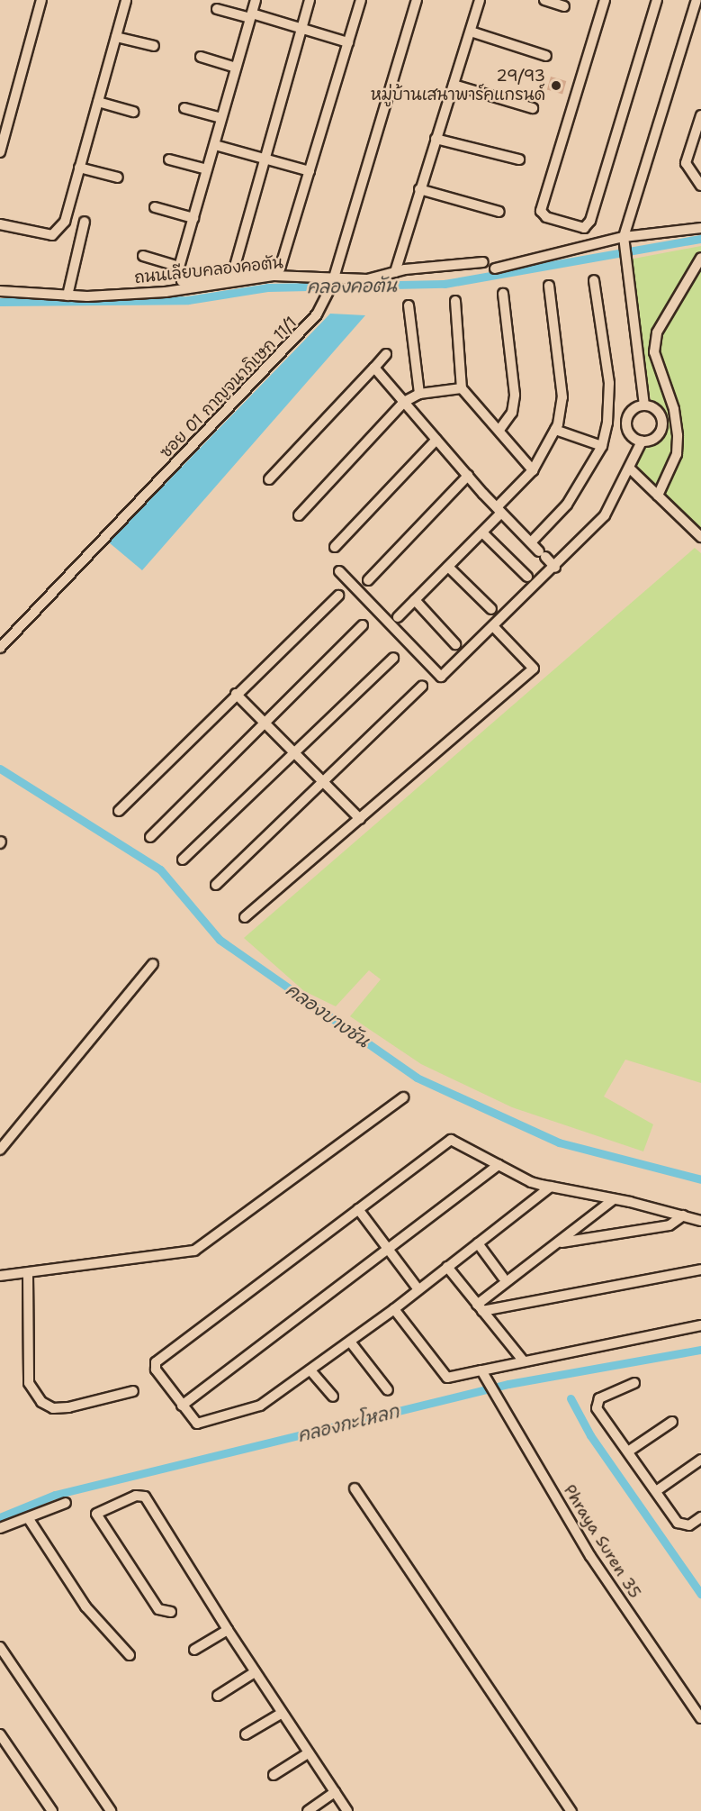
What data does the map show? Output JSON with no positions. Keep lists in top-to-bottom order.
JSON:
{
  "streets": {
    "street": ["ถนนเลียบคลองคอตัน", "ซอย 01 กาญจนาภิเษก 11/1", "Phraya Suren 35"]
  },
  "crossings": [
    ["ถนนเลียบคลองคอตัน", "ซอย 01 กาญจนาภิเษก 11/1"]
  ],
  "water": ["คลองคอตัน", "คลองบางชัน", "คลองกะโหลก"],
  "places": ["29/93 หมู่บ้านเสนาพาร์คแกรนด์"]
}
